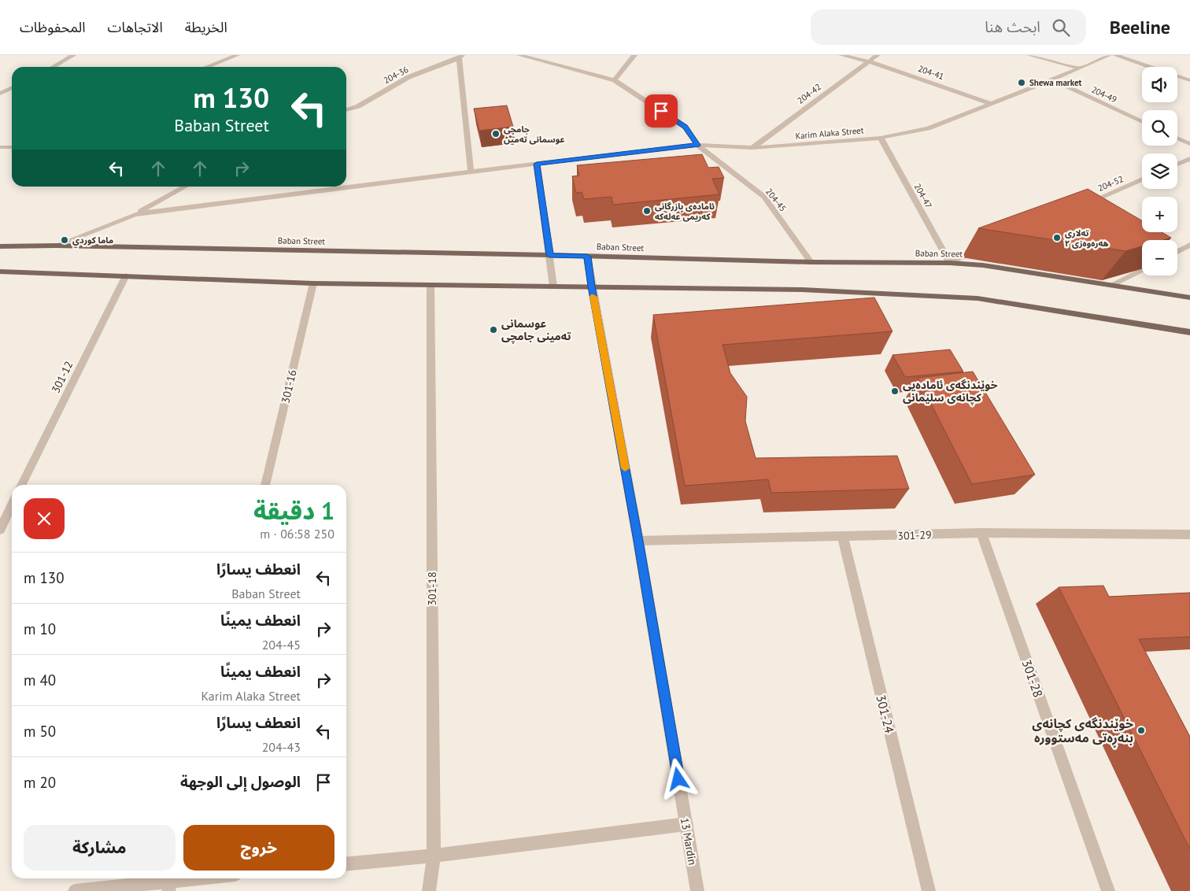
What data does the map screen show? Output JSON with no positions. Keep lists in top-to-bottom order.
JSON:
{
  "streets": {
    "main road": ["Baban Street"],
    "street": [
      "204-41",
      "204-36",
      "204-42",
      "204-49",
      "Karim Alaka Street",
      "204-52",
      "204-47",
      "204-45",
      "301-12",
      "301-16",
      "301-29",
      "301-18",
      "301-28",
      "301-24",
      "13 Mardin"
    ]
  },
  "crossings": [
    ["204-41", "204-42"],
    ["204-41", "Karim Alaka Street"],
    ["204-42", "Karim Alaka Street"],
    ["204-49", "Karim Alaka Street"],
    ["Karim Alaka Street", "204-47"],
    ["Karim Alaka Street", "204-45"],
    ["204-47", "Baban Street"],
    ["204-45", "Baban Street"],
    ["Baban Street", "13 Mardin"],
    ["301-29", "301-28"],
    ["301-29", "301-24"],
    ["301-29", "13 Mardin"]
  ],
  "places": [
    "Shewa market",
    "جامچی عوسمانی تەمین",
    "ئامادەی بازرگانی کەریمی عەلەکە",
    "تەلاری هەرەوەزی ٢",
    "ماما كوردي",
    "عوسمانی تەمینی جامچی",
    "خوێندنگەی ئامادەیی کچانەی سلێمانی",
    "خوێندنگەی کچانەی بنەڕەتی مەستوورە"
  ],
  "page": {
    "header": "Beeline",
    "search": "ابحث هنا",
    "nav": ["الخريطة", "الاتجاهات", "المحفوظات"],
    "map_buttons": ["+", "−"],
    "turn": ["130 m", "Baban Street"],
    "heading": ["1 دقيقة", "250 m · 06:58"],
    "list": [
      {
        "name": "انعطف يسارًا",
        "note": "Baban Street",
        "value": "130 m"
      },
      {
        "name": "انعطف يمينًا",
        "note": "204-45",
        "value": "10 m"
      },
      {
        "name": "انعطف يمينًا",
        "note": "Karim Alaka Street",
        "value": "40 m"
      },
      {
        "name": "انعطف يسارًا",
        "note": "204-43",
        "value": "50 m"
      },
      {
        "name": "الوصول إلى الوجهة",
        "value": "20 m"
      }
    ],
    "buttons": ["خروج", "مشاركة"]
  }
}
